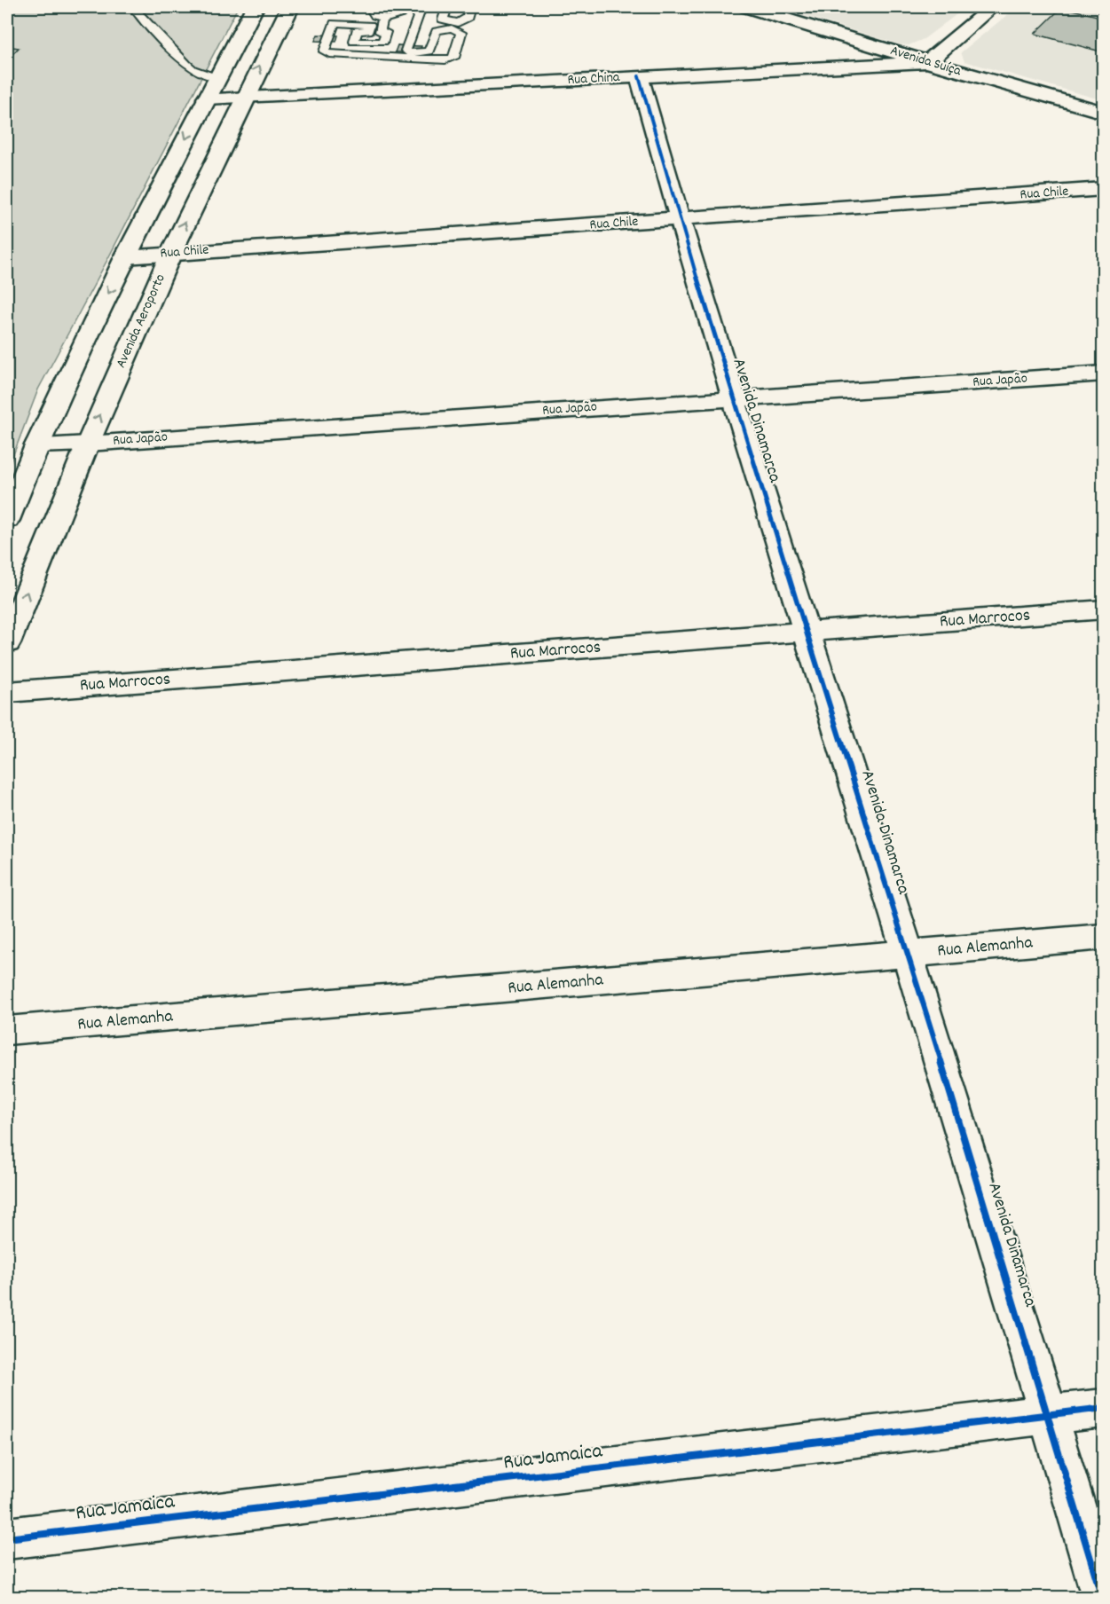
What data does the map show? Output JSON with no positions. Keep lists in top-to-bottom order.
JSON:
{
  "streets": {
    "street": [
      "Avenida Suíça",
      "Rua China",
      "Rua Chile",
      "Avenida Aeroporto",
      "Rua Japão",
      "Avenida Dinamarca",
      "Rua Marrocos",
      "Rua Alemanha",
      "Rua Jamaica"
    ]
  },
  "crossings": [
    ["Avenida Suíça", "Rua China"],
    ["Rua China", "Avenida Aeroporto"],
    ["Rua China", "Avenida Dinamarca"],
    ["Rua Chile", "Avenida Aeroporto"],
    ["Rua Chile", "Avenida Dinamarca"],
    ["Avenida Aeroporto", "Rua Japão"],
    ["Rua Japão", "Avenida Dinamarca"],
    ["Avenida Dinamarca", "Rua Marrocos"],
    ["Avenida Dinamarca", "Rua Alemanha"],
    ["Avenida Dinamarca", "Rua Jamaica"]
  ]
}
